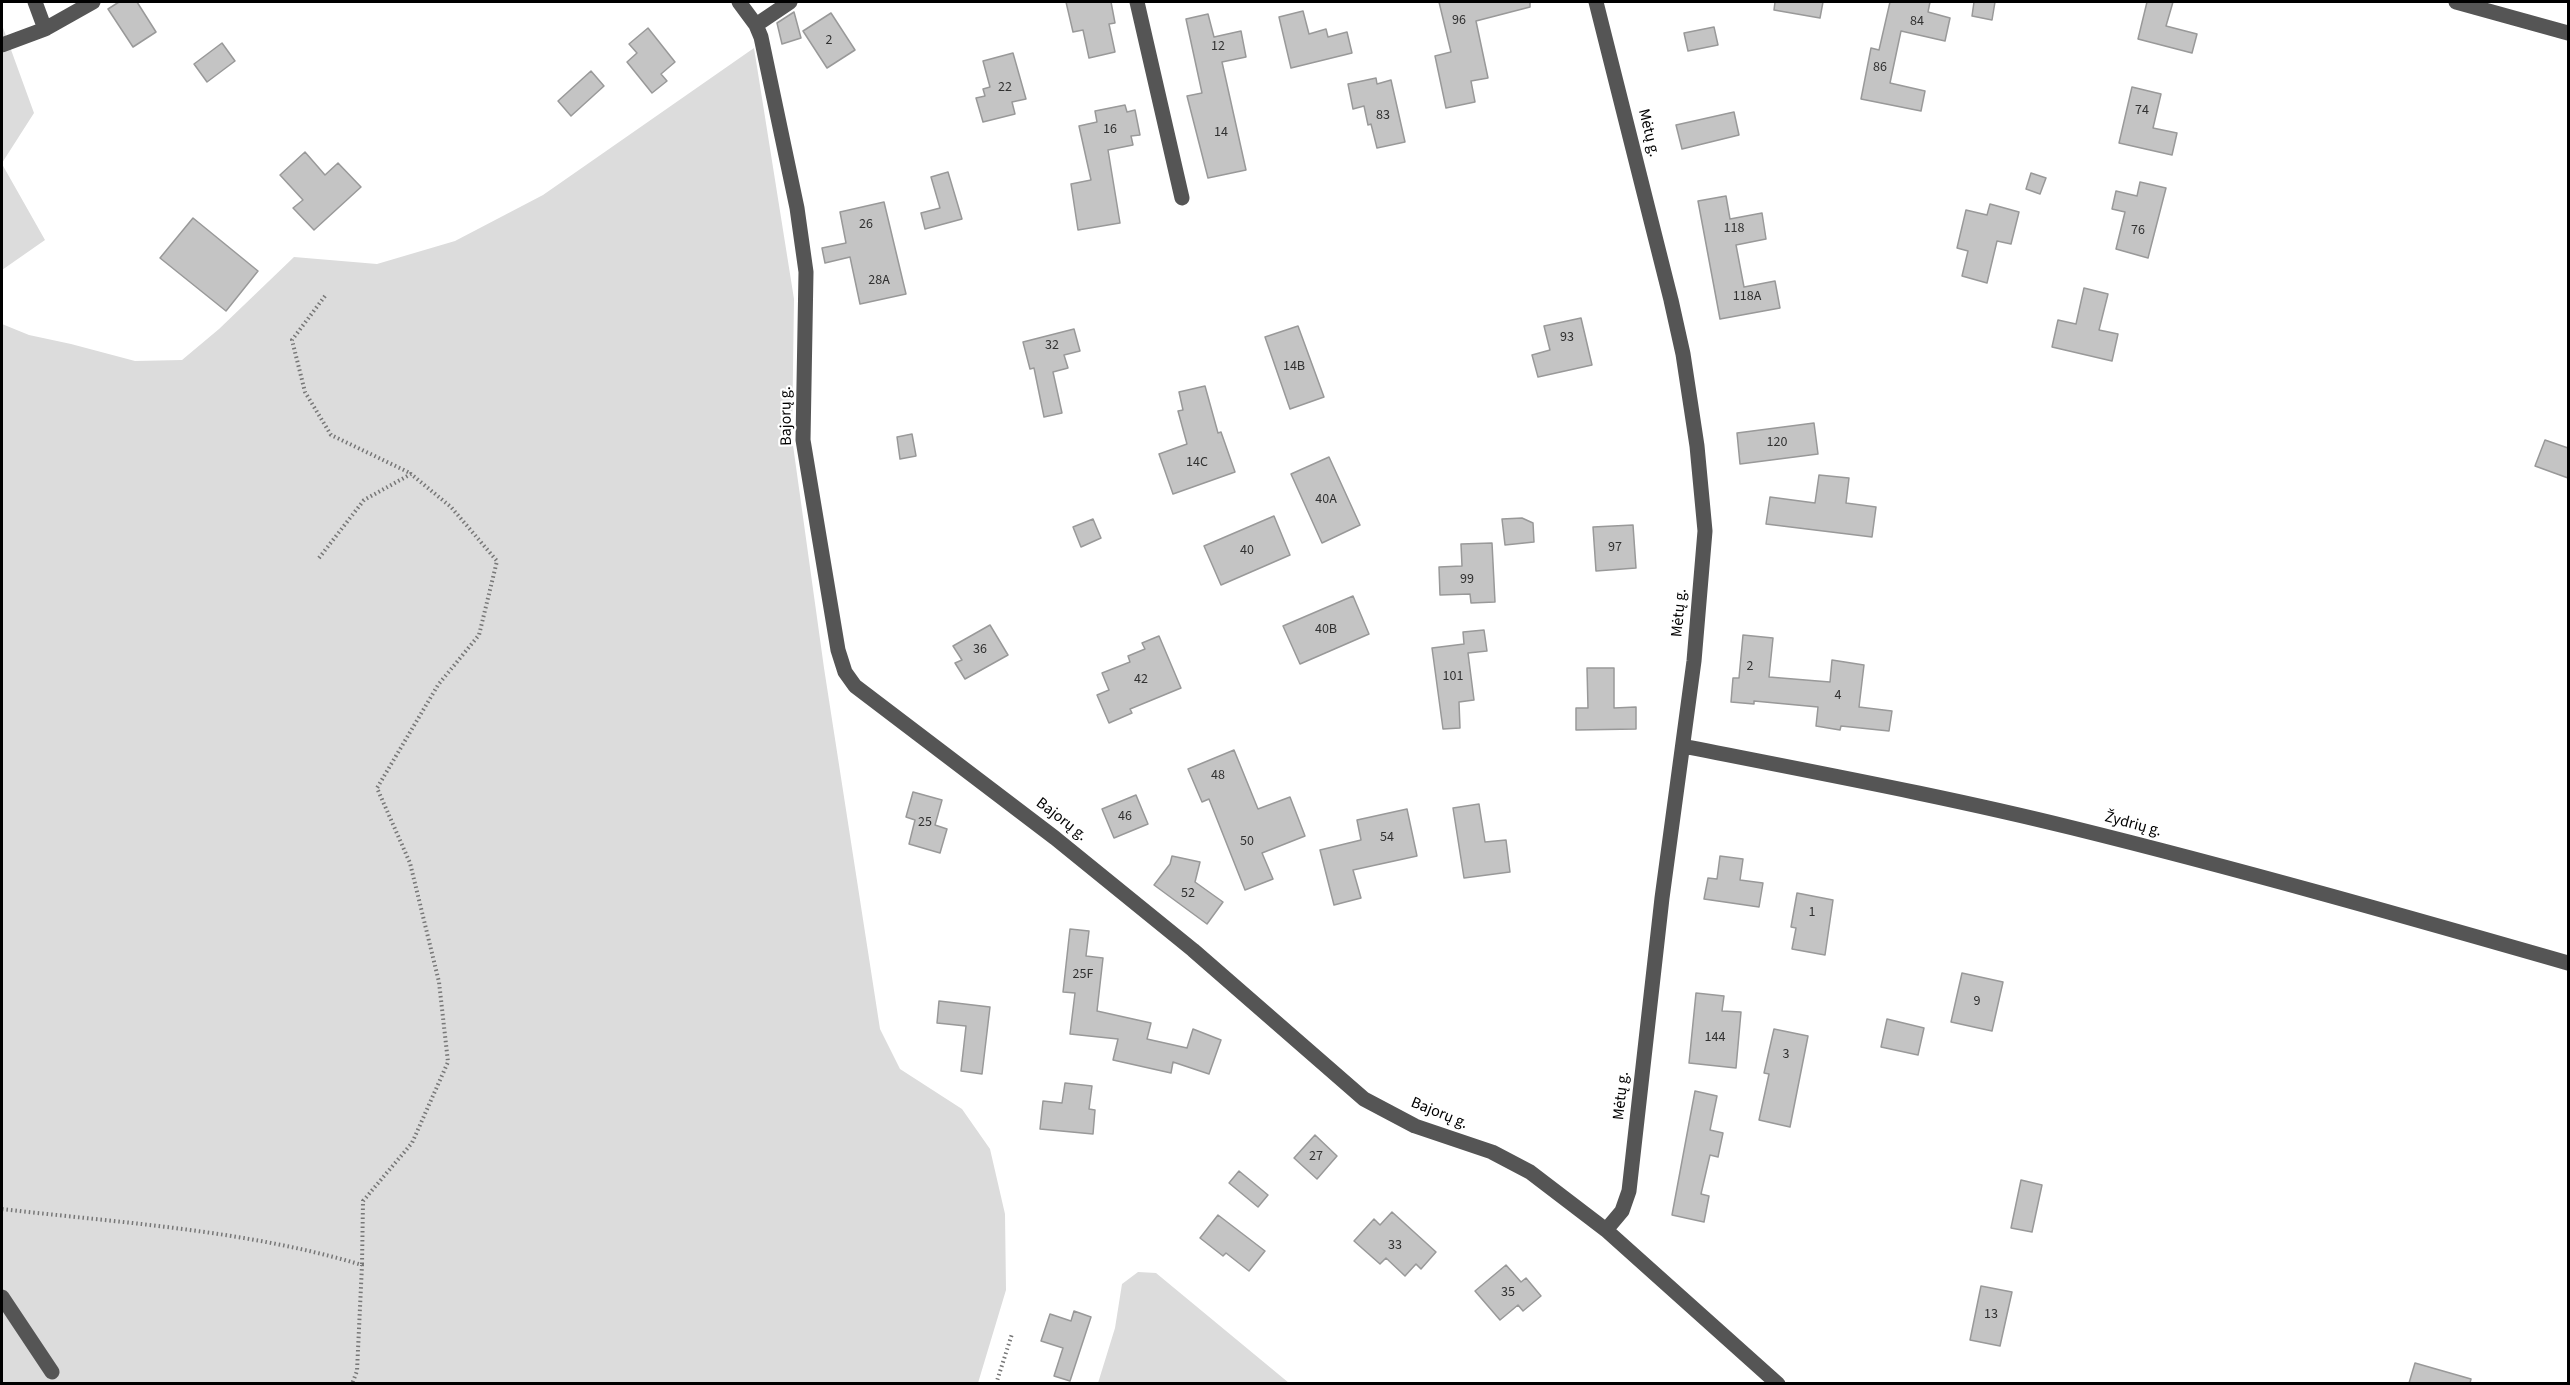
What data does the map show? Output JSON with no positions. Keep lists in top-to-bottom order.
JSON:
{
  "streets": {
    "street": ["Mėtų g.", "Bajorų g.", "Žydrių g."]
  },
  "crossings": [
    ["Mėtų g.", "Bajorų g."],
    ["Mėtų g.", "Žydrių g."]
  ],
  "house_numbers": [
    "96",
    "84",
    "2",
    "12",
    "86",
    "22",
    "74",
    "83",
    "16",
    "14",
    "26",
    "118",
    "76",
    "28A",
    "118A",
    "93",
    "32",
    "14B",
    "120",
    "14C",
    "40A",
    "97",
    "40",
    "99",
    "40B",
    "36",
    "2",
    "101",
    "42",
    "4",
    "48",
    "46",
    "25",
    "54",
    "50",
    "52",
    "1",
    "25F",
    "9",
    "144",
    "3",
    "27",
    "33",
    "35",
    "13"
  ]
}
